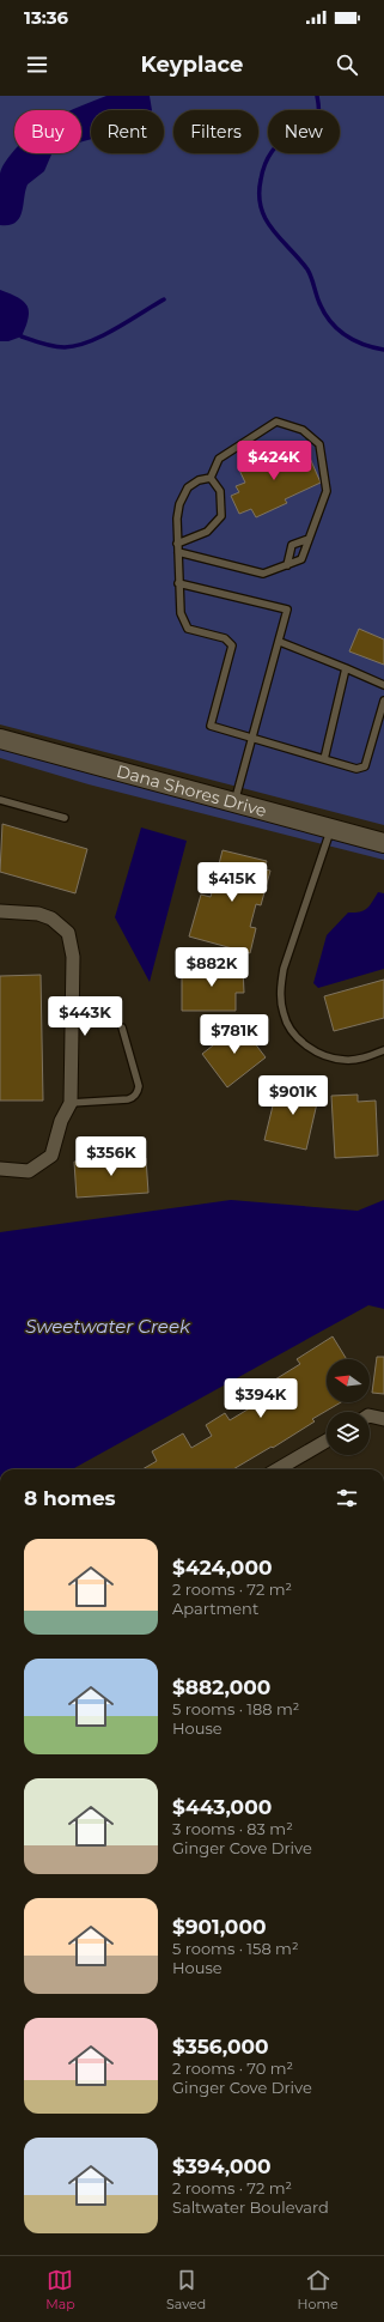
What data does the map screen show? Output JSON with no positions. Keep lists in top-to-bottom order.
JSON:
{
  "streets": {
    "street": ["Dana Shores Drive"]
  },
  "water": ["Sweetwater Creek"],
  "north": "left",
  "page": {
    "status": "13:36",
    "header": "Keyplace",
    "chip": [
      "Buy",
      "Rent",
      "Filters",
      "New"
    ],
    "price": [
      "$424K",
      "$415K",
      "$882K",
      "$443K",
      "$781K",
      "$901K",
      "$356K",
      "$394K"
    ],
    "heading": "8 homes",
    "list": [
      {
        "name": "$424,000",
        "note": "2 rooms · 72 m² · Apartment"
      },
      {
        "name": "$882,000",
        "note": "5 rooms · 188 m² · House"
      },
      {
        "name": "$443,000",
        "note": "3 rooms · 83 m² · Ginger Cove Drive"
      },
      {
        "name": "$901,000",
        "note": "5 rooms · 158 m² · House"
      },
      {
        "name": "$356,000",
        "note": "2 rooms · 70 m² · Ginger Cove Drive"
      },
      {
        "name": "$394,000",
        "note": "2 rooms · 72 m² · Saltwater Boulevard"
      }
    ],
    "tabs": ["Map", "Saved", "Home"]
  }
}
